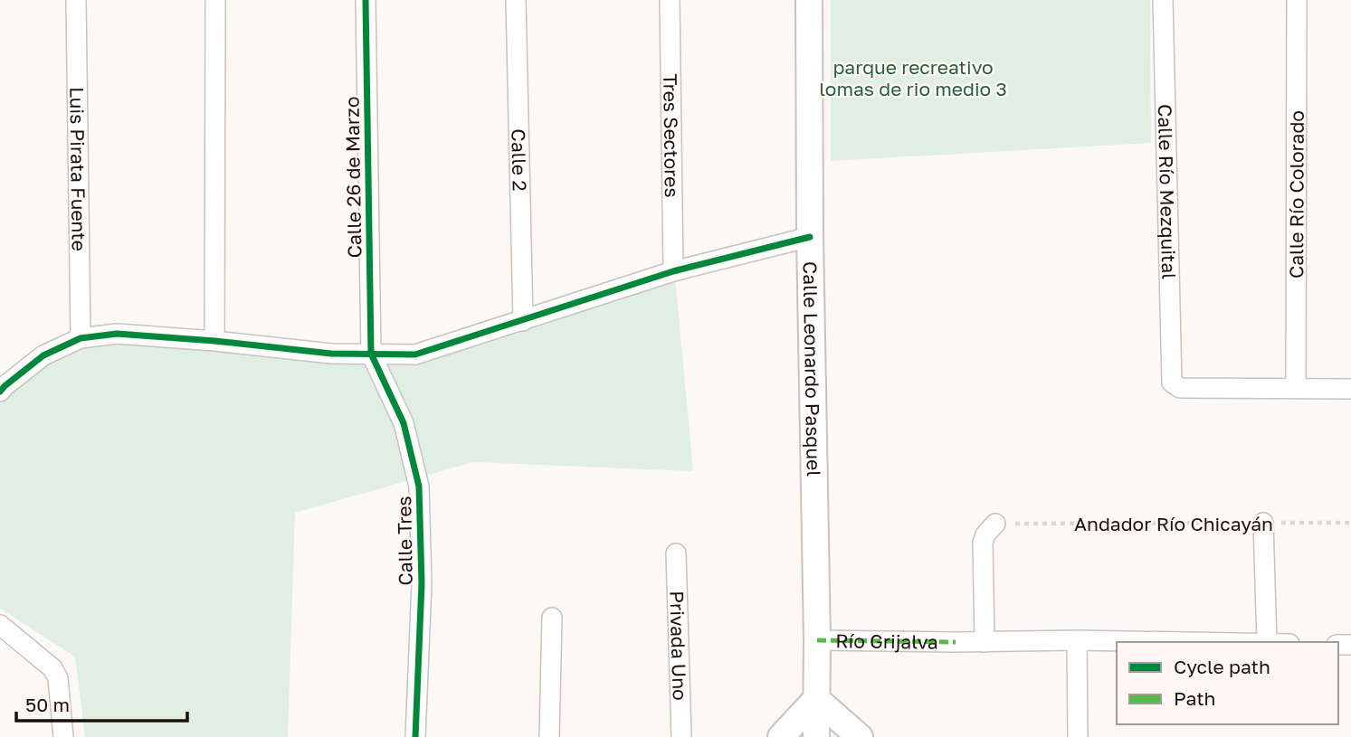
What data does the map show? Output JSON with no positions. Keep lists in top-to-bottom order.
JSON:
{
  "streets": {
    "street": [
      "Tres Sectores",
      "Calle 2",
      "Luis Pirata Fuente",
      "Calle 26 de Marzo",
      "Calle Río Mezquital",
      "Calle Río Colorado",
      "Calle Leonardo Pasquel",
      "Calle Tres",
      "Río Grijalva",
      "Privada Uno"
    ],
    "path": ["Andador Río Chicayán"]
  },
  "crossings": [
    ["Calle 26 de Marzo", "Calle Tres"],
    ["Calle Río Mezquital", "Calle Río Colorado"],
    ["Calle Leonardo Pasquel", "Río Grijalva"]
  ],
  "parks": ["parque recreativo lomas de rio medio 3"],
  "legend": ["Cycle path", "Path"],
  "scale_bar": "50 m"
}
